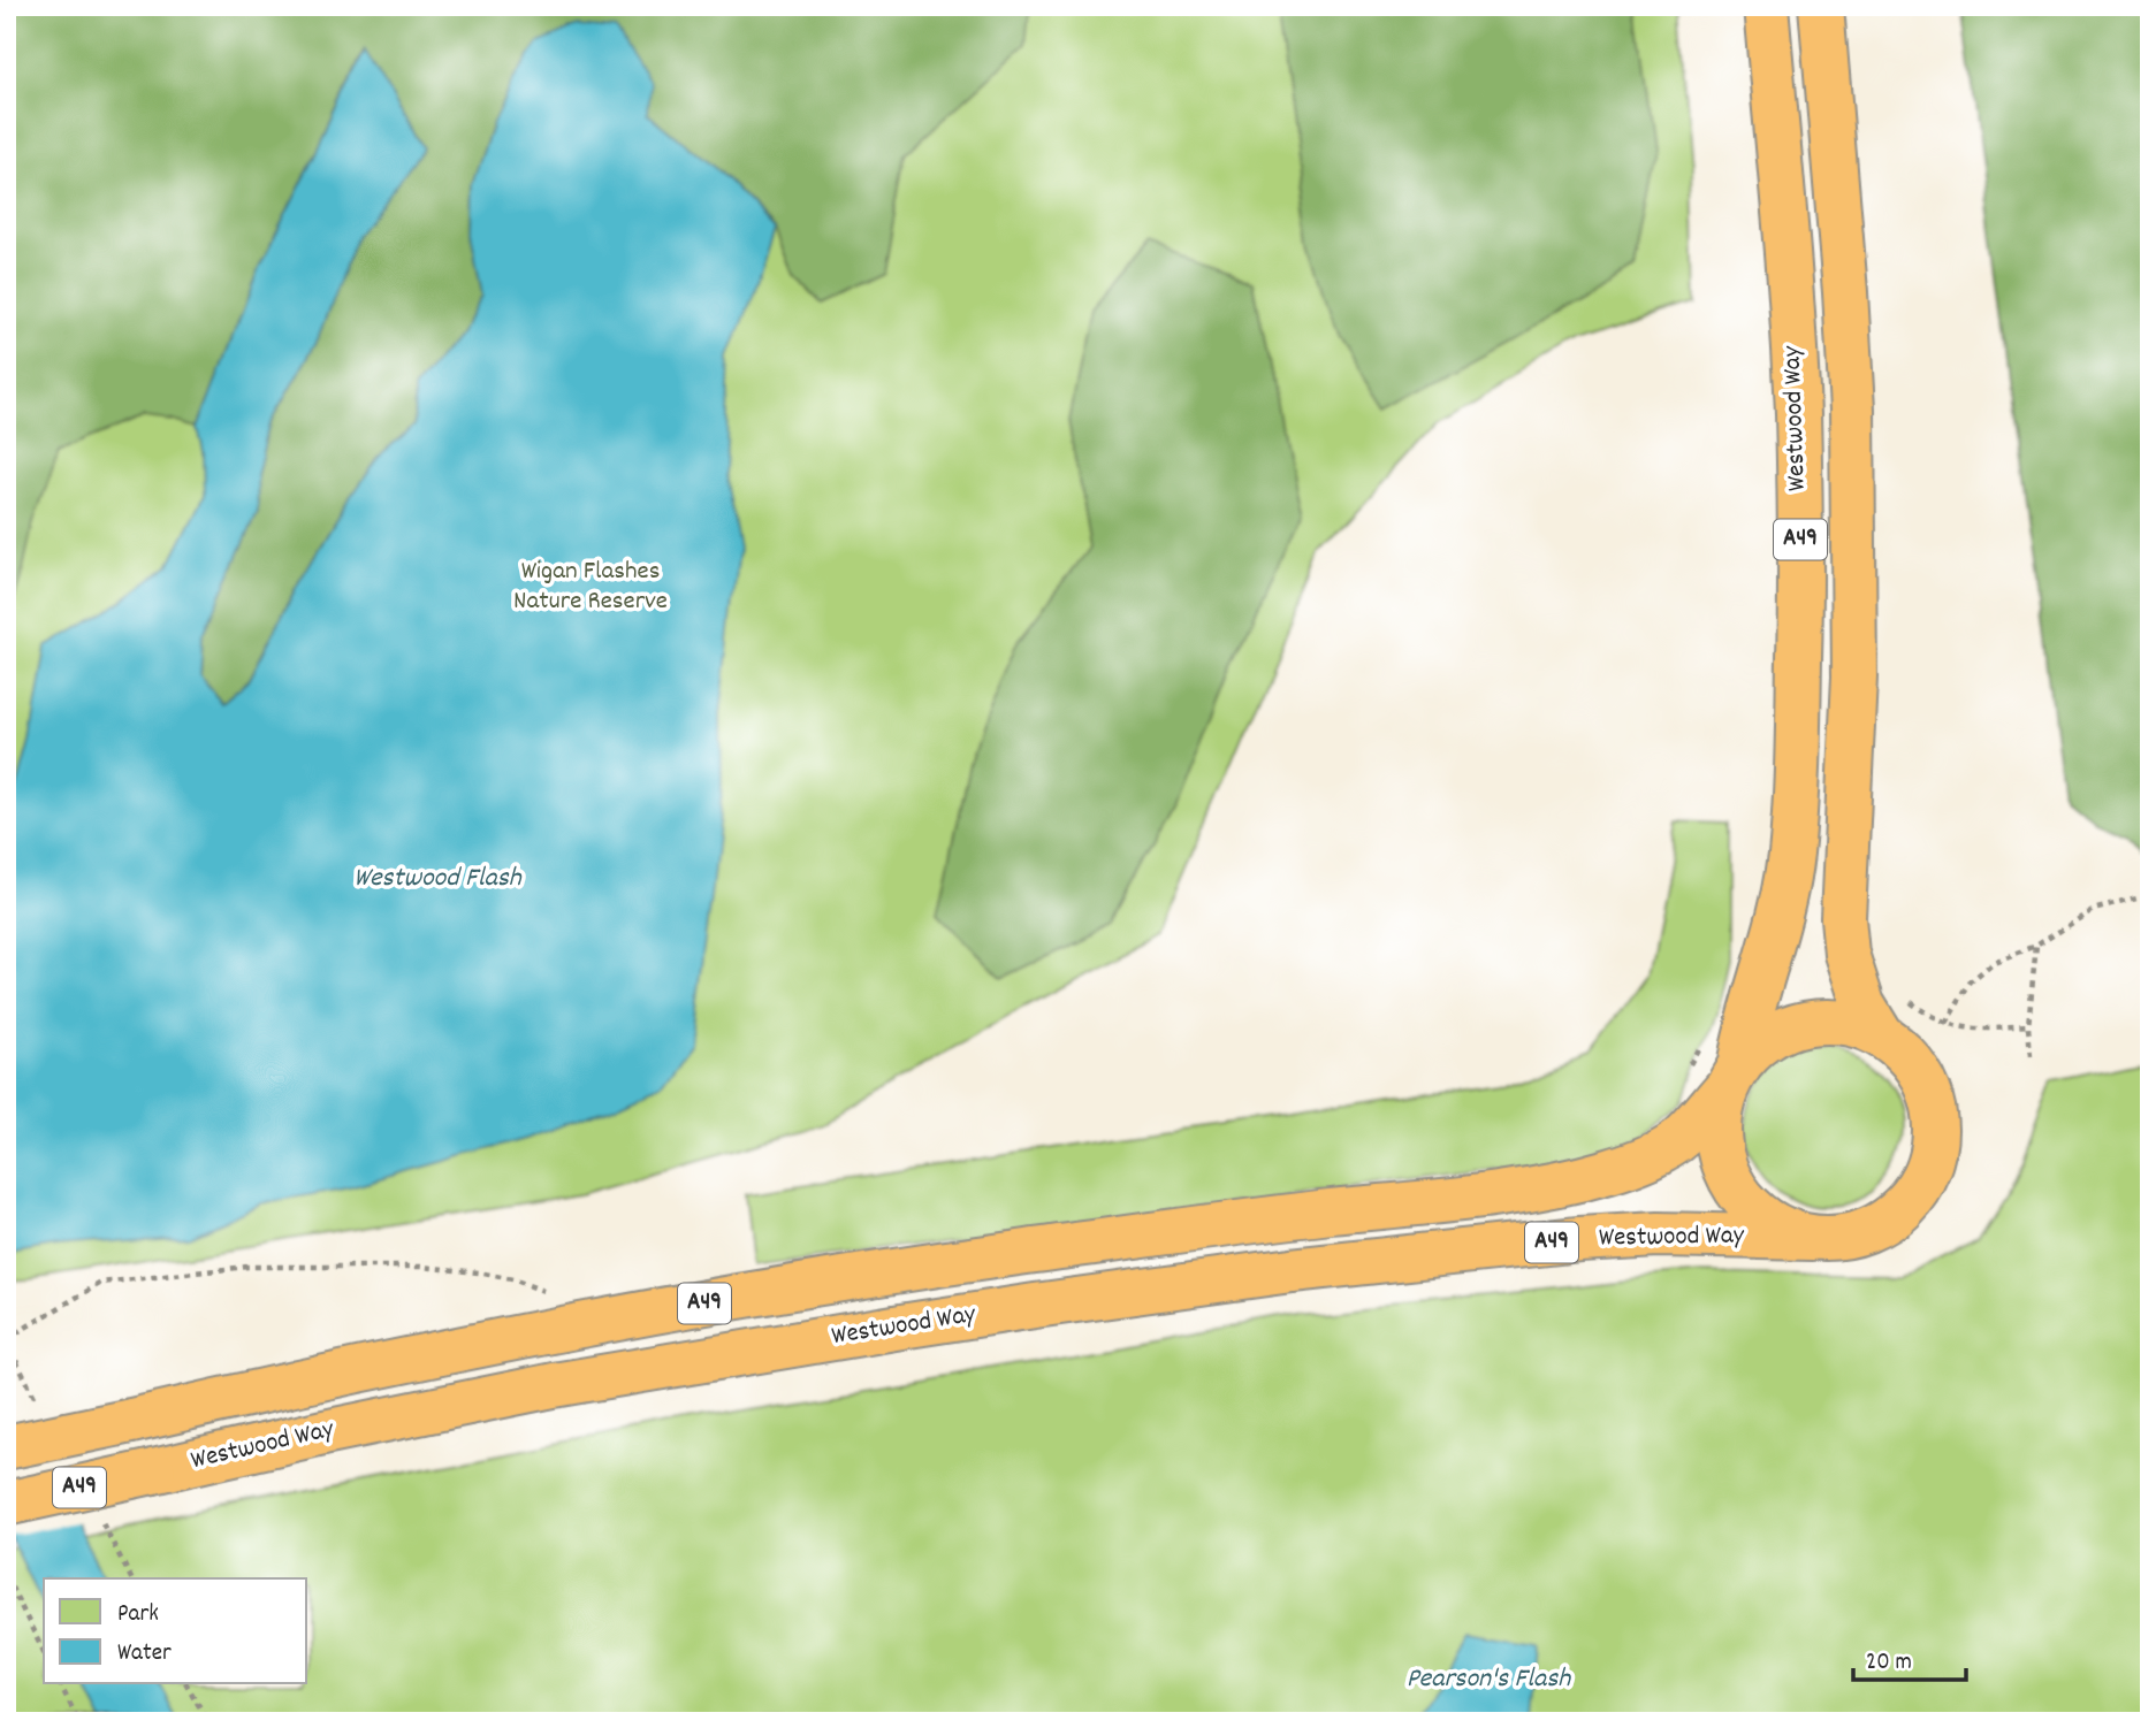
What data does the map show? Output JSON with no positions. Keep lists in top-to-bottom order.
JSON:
{
  "streets": {
    "highway": ["Westwood Way", "A49"]
  },
  "crossings": [
    ["Westwood Way", "A49"]
  ],
  "water": ["Westwood Flash", "Pearson's Flash"],
  "parks": ["Wigan Flashes Nature Reserve"],
  "legend": ["Park", "Water"],
  "scale_bar": "20 m"
}
